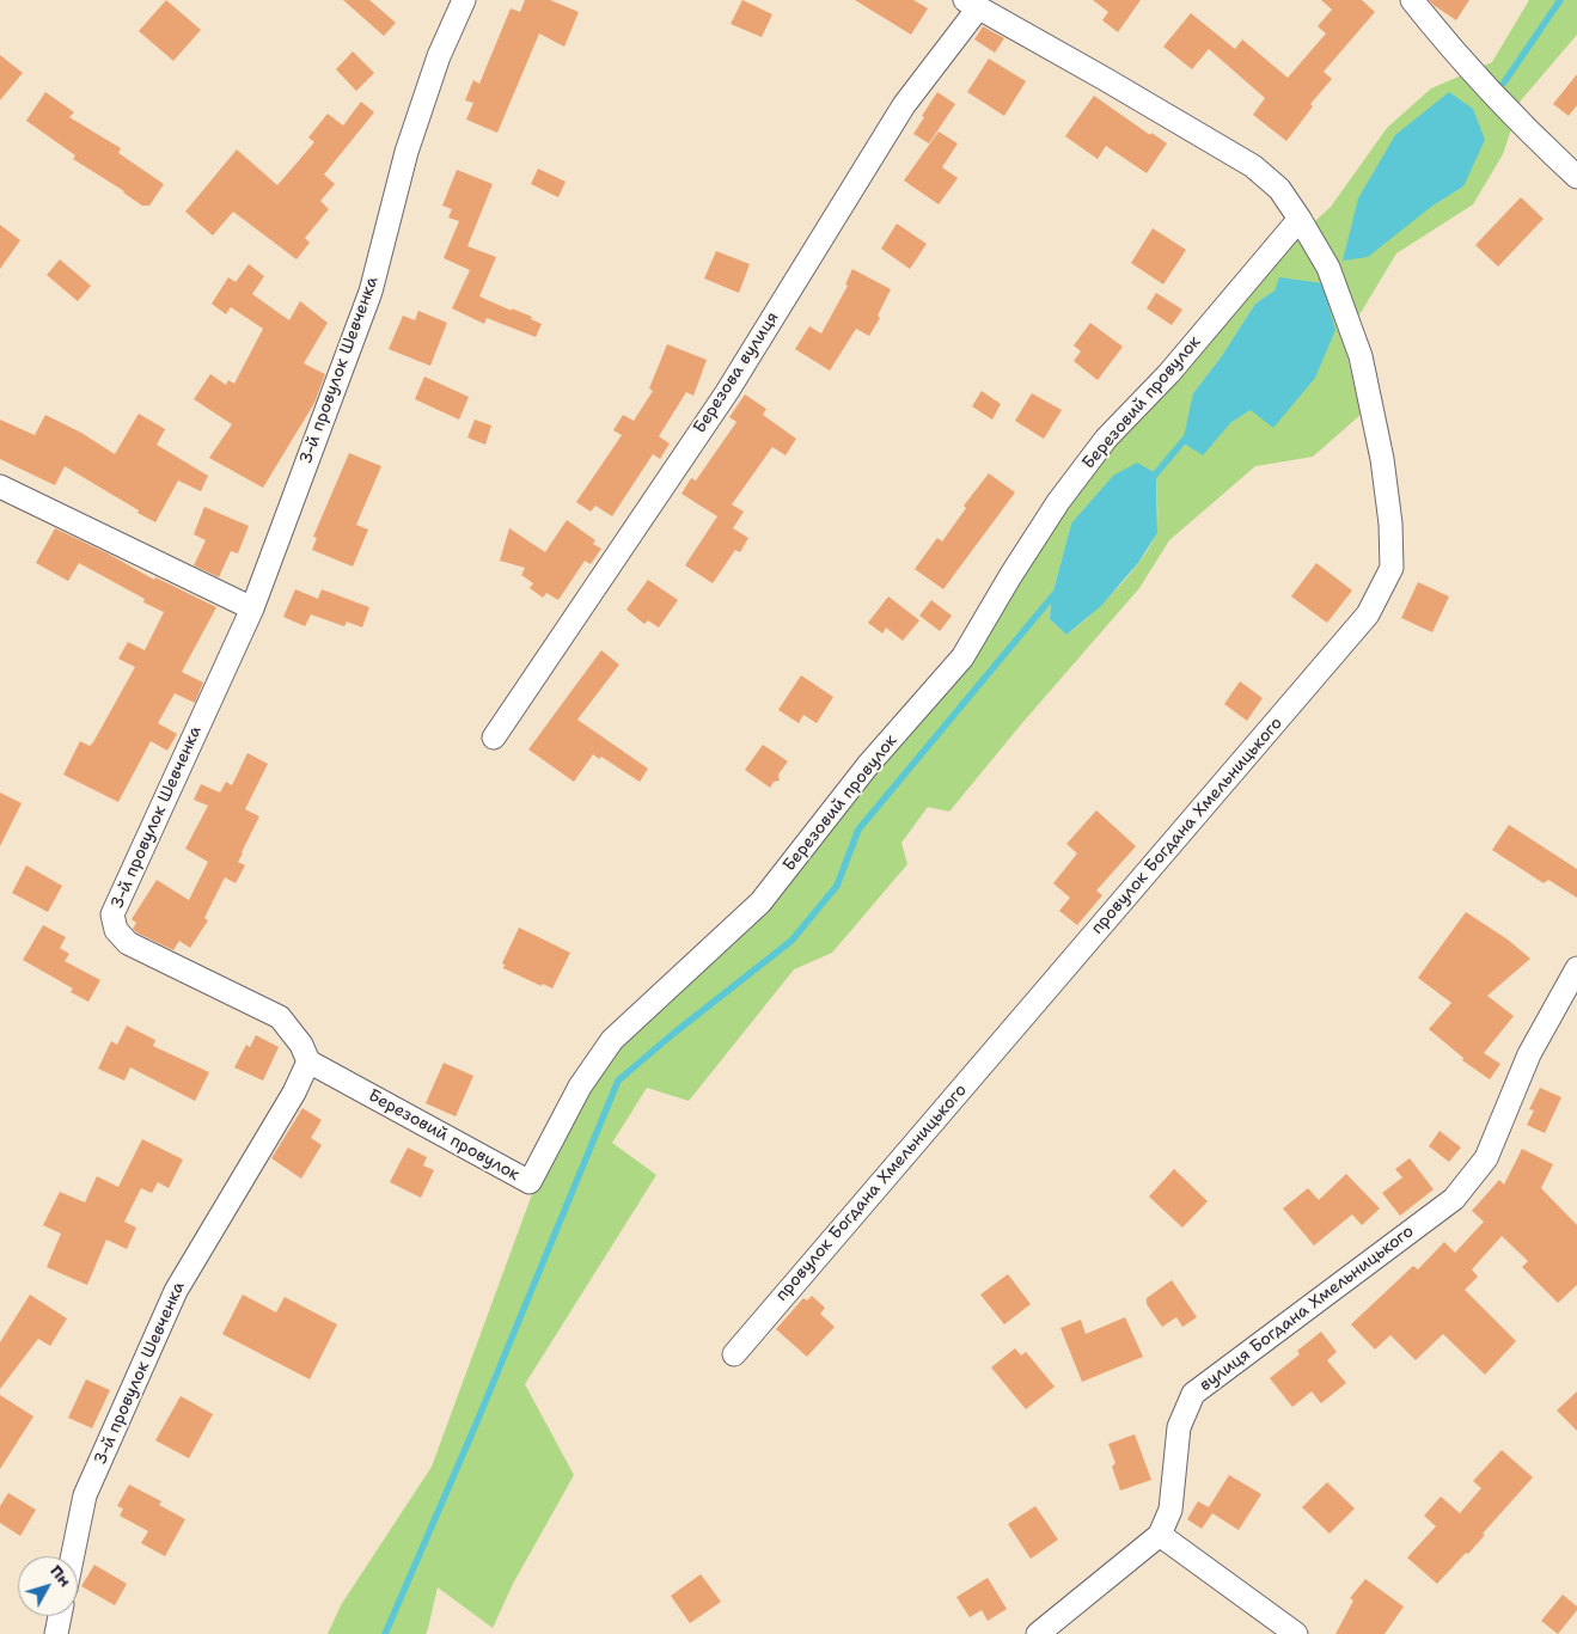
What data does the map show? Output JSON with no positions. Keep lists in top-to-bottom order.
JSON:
{
  "streets": {
    "street": [
      "3-й провулок Шевченка",
      "Березова вулиця",
      "Березовий провулок",
      "провулок Богдана Хмельницького",
      "вулиця Богдана Хмельницького"
    ]
  },
  "crossings": [
    ["3-й провулок Шевченка", "Березовий провулок"],
    ["Березова вулиця", "провулок Богдана Хмельницького"],
    ["Березовий провулок", "провулок Богдана Хмельницького"]
  ],
  "north": "top right"
}
